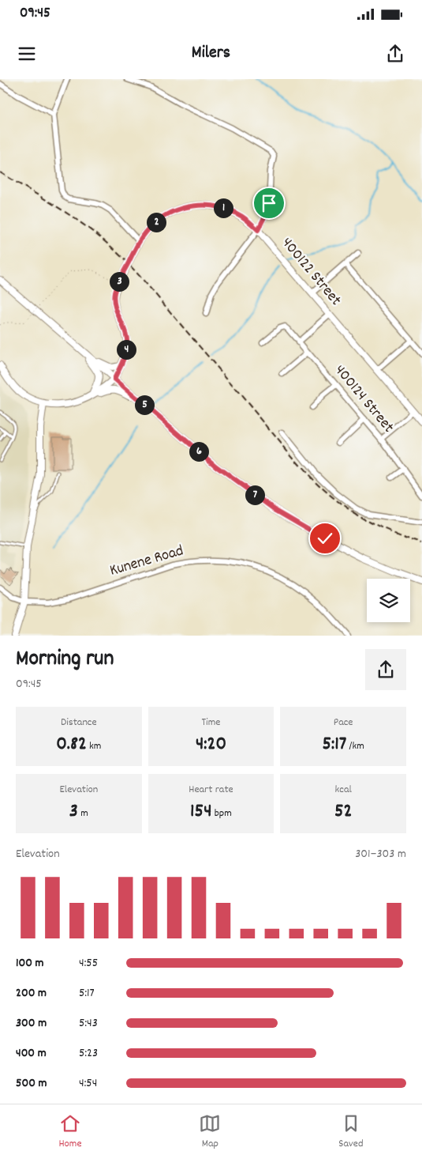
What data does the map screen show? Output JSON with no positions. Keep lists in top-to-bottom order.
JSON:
{
  "streets": {
    "street": ["400122 Street", "400124 Street", "Kunene Road"]
  },
  "page": {
    "status": "09:45",
    "header": "Milers",
    "pins": [
      "1",
      "2",
      "3",
      "4",
      "5",
      "6",
      "7"
    ],
    "heading": ["Morning run", "09:45"],
    "stats": [
      ["Distance", "0.82 km"],
      ["Time", "4:20"],
      ["Pace", "5:17 /km"],
      ["Elevation", "3 m"],
      ["Heart rate", "154 bpm"],
      ["kcal", "52"]
    ],
    "chart": ["Elevation", "301–303 m"],
    "list": [
      {
        "name": "100 m",
        "note": "4:55"
      },
      {
        "name": "200 m",
        "note": "5:17"
      },
      {
        "name": "300 m",
        "note": "5:43"
      },
      {
        "name": "400 m",
        "note": "5:23"
      },
      {
        "name": "500 m",
        "note": "4:54"
      }
    ],
    "tabs": ["Home", "Map", "Saved"]
  }
}
